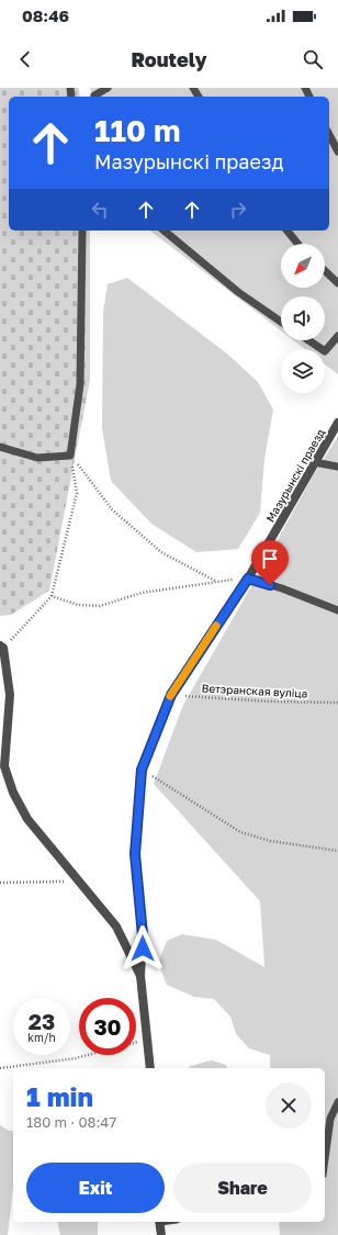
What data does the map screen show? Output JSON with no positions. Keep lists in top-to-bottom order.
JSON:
{
  "streets": {
    "street": ["Мазурынскі праезд"],
    "path": ["Ветэранская вуліца"]
  },
  "crossings": [
    ["Мазурынскі праезд", "Ветэранская вуліца"]
  ],
  "north": "bottom left",
  "page": {
    "status": "08:46",
    "header": "Routely",
    "turn": ["110 m", "Мазурынскі праезд"],
    "speed": "23 km/h",
    "limit": "30",
    "heading": ["1 min", "180 m · 08:47"],
    "buttons": ["Exit", "Share"]
  }
}
